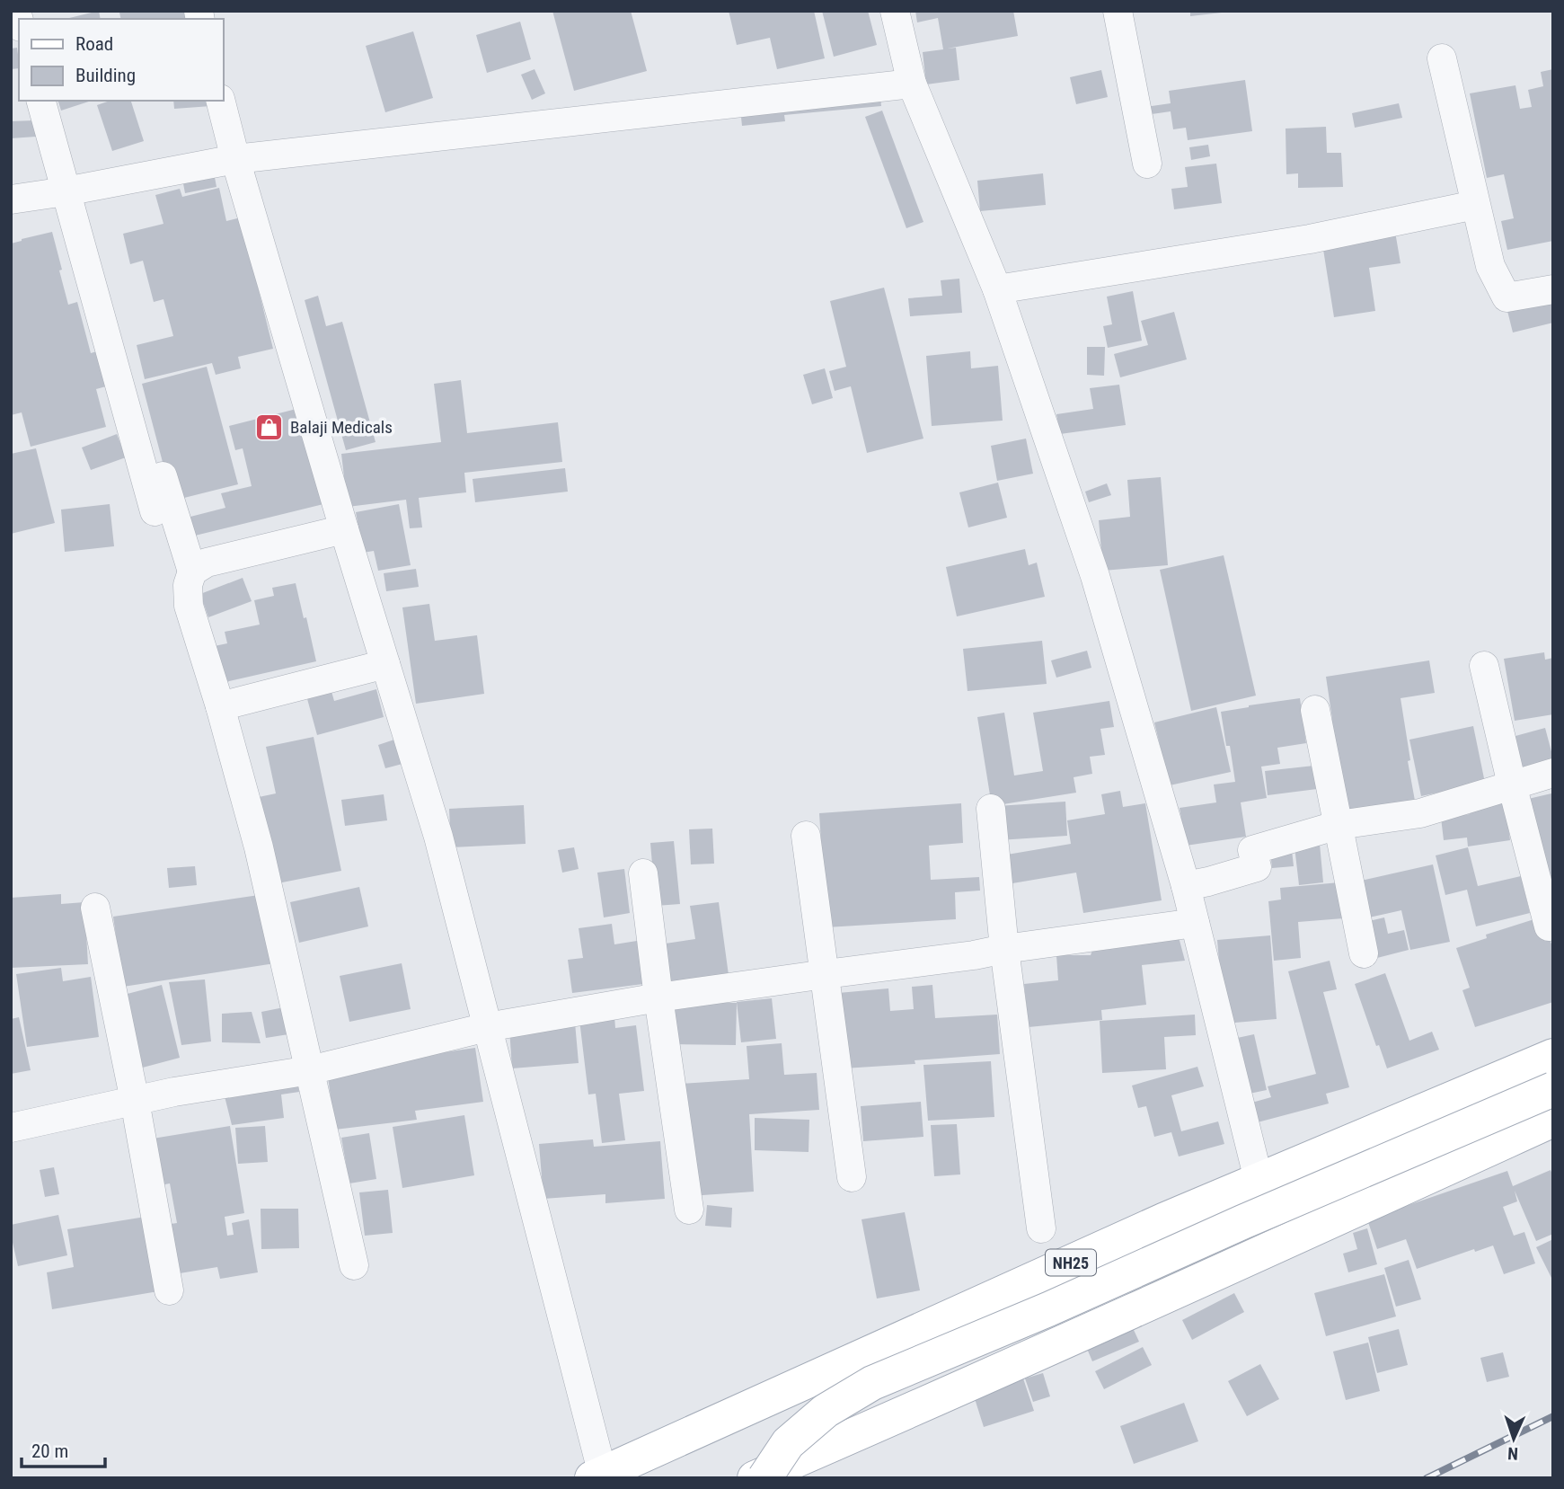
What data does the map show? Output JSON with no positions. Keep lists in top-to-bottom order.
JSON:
{
  "streets": {
    "main road": ["NH25"]
  },
  "places": {
    "shop": ["Balaji Medicals"]
  },
  "legend": ["Road", "Building"],
  "scale_bar": "20 m",
  "north": "bottom"
}
